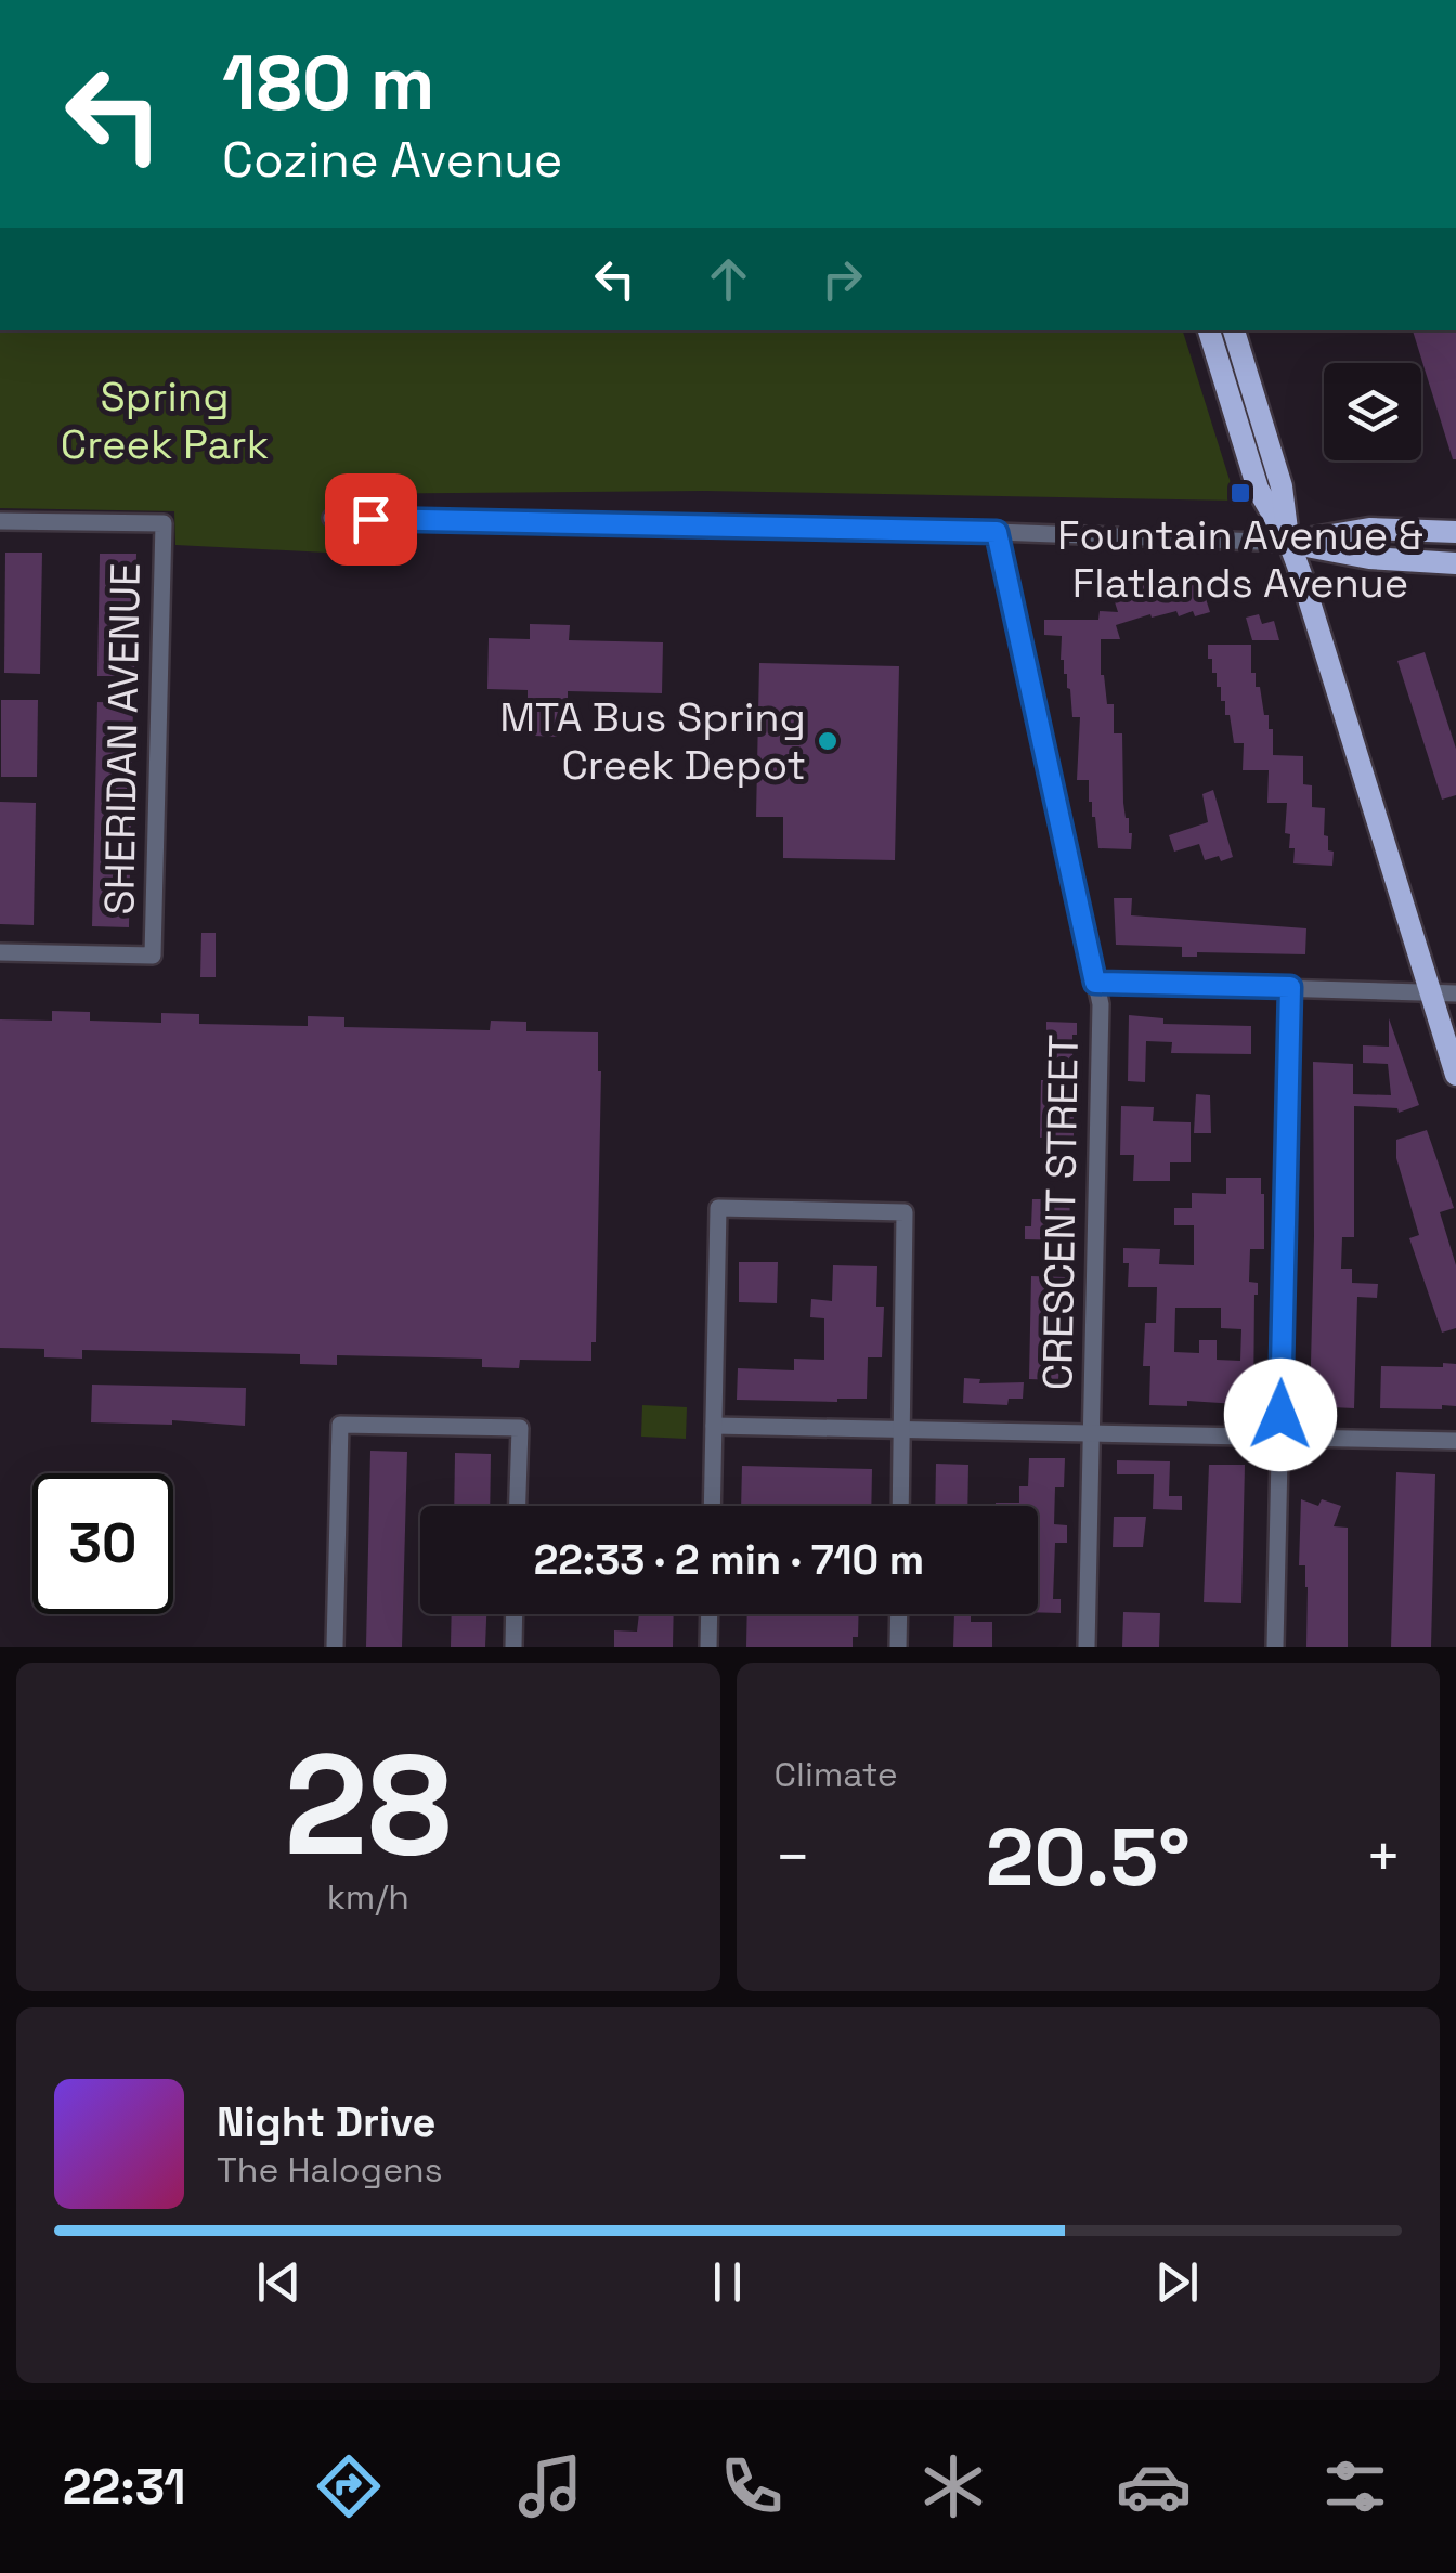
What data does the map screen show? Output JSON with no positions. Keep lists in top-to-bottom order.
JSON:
{
  "streets": {
    "street": ["SHERIDAN AVENUE", "CRESCENT STREET"]
  },
  "parks": ["Spring Creek Park"],
  "places": {
    "transit": ["Fountain Avenue & Flatlands Avenue"],
    "other": ["MTA Bus Spring Creek Depot"]
  },
  "page": {
    "turn": ["180 m", "Cozine Avenue"],
    "limit": "30",
    "trip": "22:33 · 2 min · 710 m",
    "tile": [
      ["28", "km/h"],
      "Climate"
    ],
    "heat": ["−", "20.5°", "+"],
    "song": ["Night Drive", "The Halogens"],
    "tabs": "22:31"
  }
}
